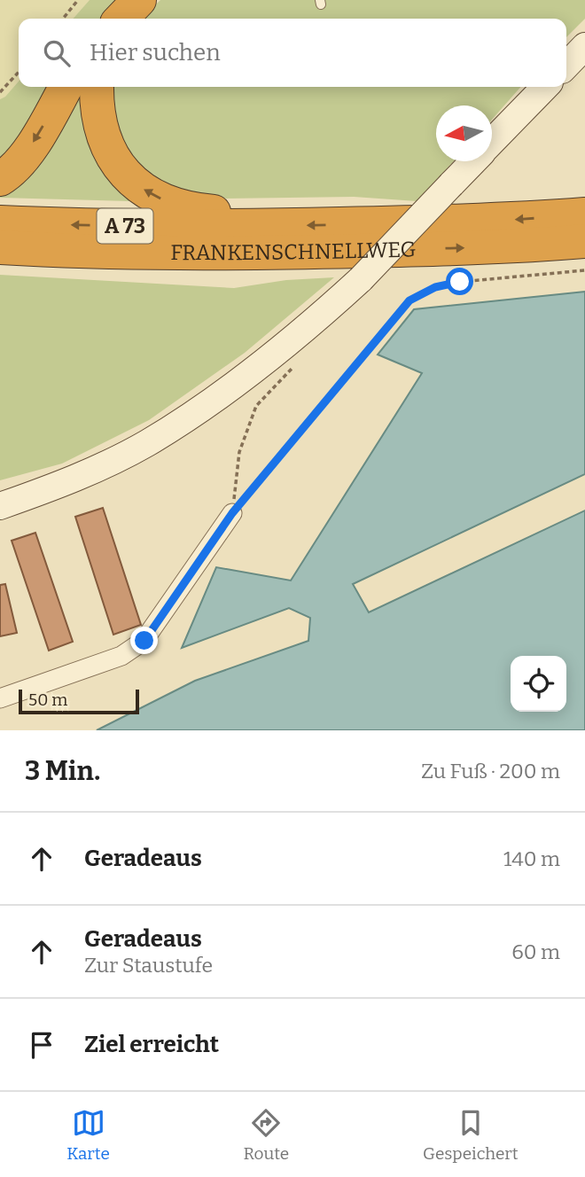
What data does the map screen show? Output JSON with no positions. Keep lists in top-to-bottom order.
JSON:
{
  "streets": {
    "highway": ["A 73", "FRANKENSCHNELLWEG"]
  },
  "scale_bar": "50 m",
  "north": "left",
  "page": {
    "search": "Hier suchen",
    "scale": "50 m",
    "heading": ["3 Min.", "Zu Fuß · 200 m"],
    "list": [
      ["Geradeaus", "140 m"],
      ["Geradeaus", "Zur Staustufe", "60 m"],
      "Ziel erreicht"
    ],
    "nav": ["Karte", "Route", "Gespeichert"]
  }
}
